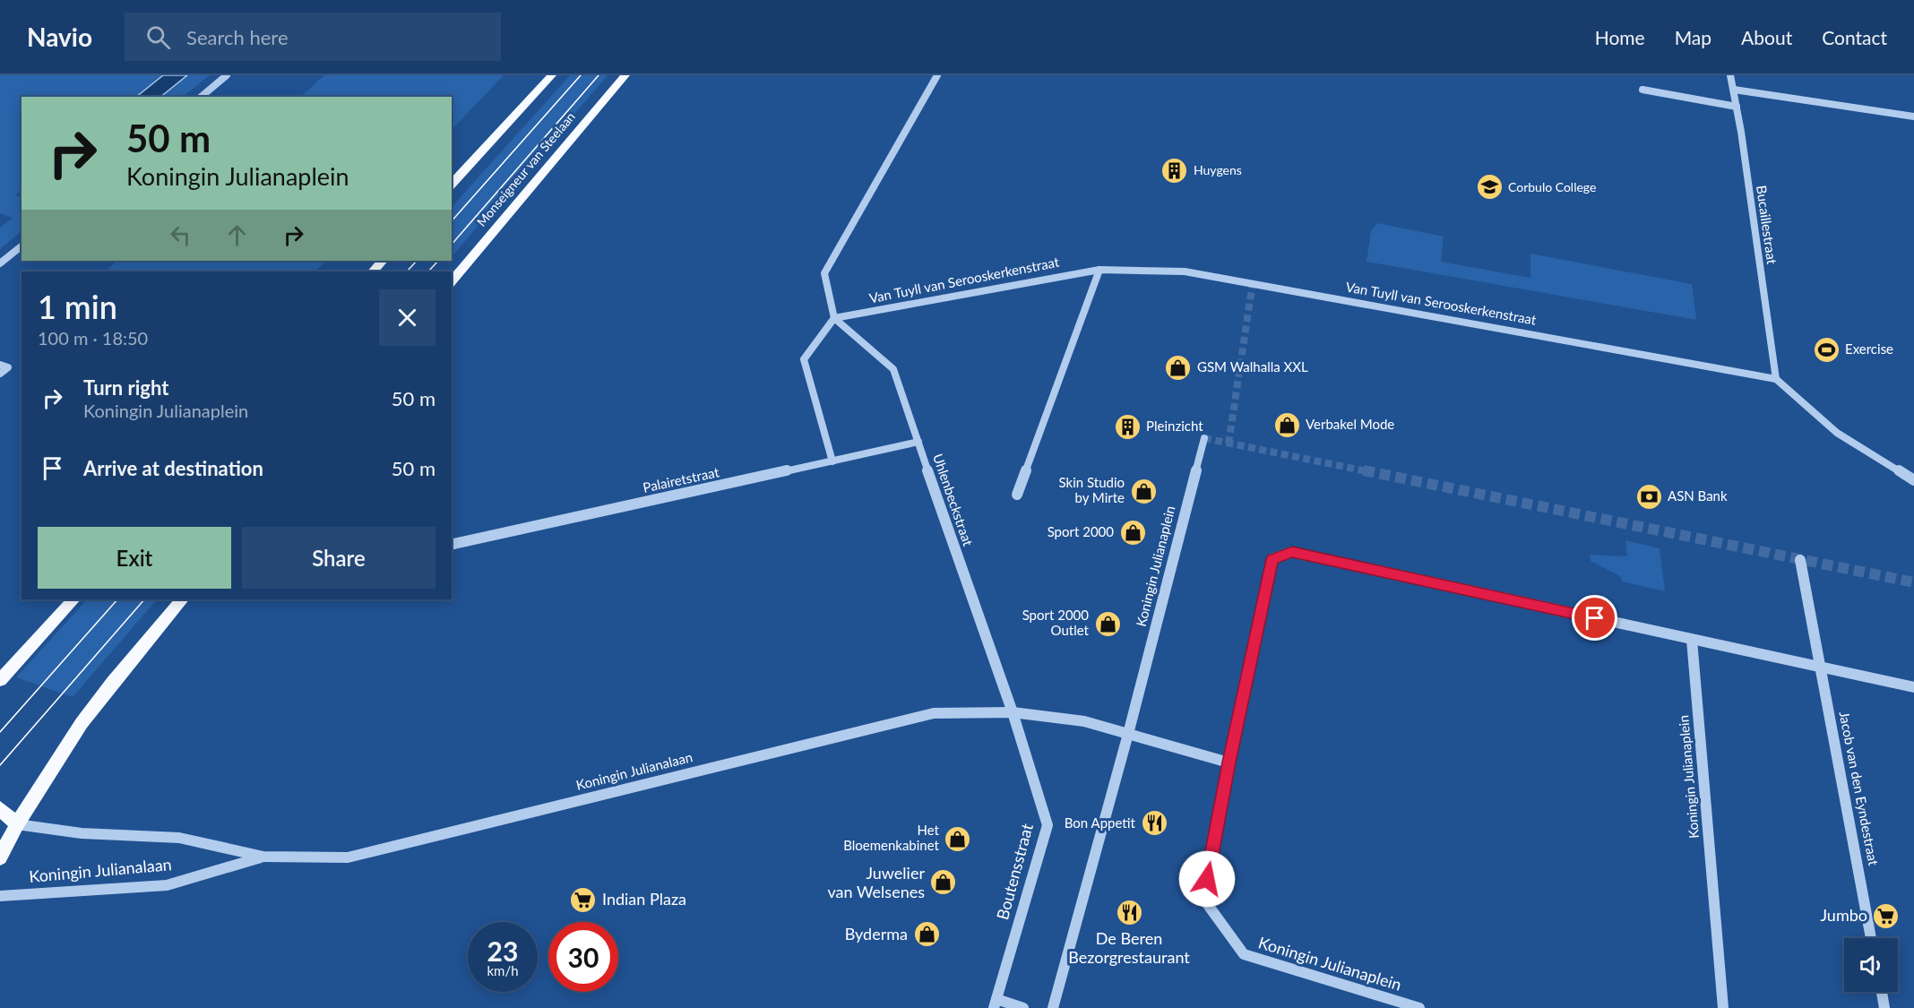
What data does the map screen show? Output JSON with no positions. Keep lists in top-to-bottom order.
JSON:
{
  "streets": {
    "main road": ["Monseigneur van Steelaan"],
    "street": [
      "Bucaillestraat",
      "Van Tuyll van Serooskerkenstraat",
      "Palairetstraat",
      "Uhlenbeckstraat",
      "Koningin Julianaplein",
      "Koningin Julianalaan",
      "Jacob van den Eyndestraat",
      "Boutensstraat"
    ]
  },
  "crossings": [
    ["Bucaillestraat", "Van Tuyll van Serooskerkenstraat"],
    ["Van Tuyll van Serooskerkenstraat", "Uhlenbeckstraat"],
    ["Palairetstraat", "Uhlenbeckstraat"],
    ["Uhlenbeckstraat", "Koningin Julianalaan"],
    ["Uhlenbeckstraat", "Boutensstraat"],
    ["Koningin Julianaplein", "Jacob van den Eyndestraat"],
    ["Koningin Julianalaan", "Boutensstraat"]
  ],
  "places": {
    "building": ["Huygens", "Pleinzicht"],
    "school or university": ["Corbulo College"],
    "sports": ["Exercise"],
    "shop": [
      "GSM Walhalla XXL",
      "Verbakel Mode",
      "Skin Studio by Mirte",
      "Sport 2000",
      "Sport 2000 Outlet",
      "Het Bloemenkabinet",
      "Juwelier van Welsenes",
      "Byderma"
    ],
    "bank": ["ASN Bank"],
    "restaurant": ["Bon Appetit", "De Beren Bezorgrestaurant"],
    "supermarket": ["Indian Plaza", "Jumbo"]
  },
  "page": {
    "header": "Navio",
    "search": "Search here",
    "nav": [
      "Home",
      "Map",
      "About",
      "Contact"
    ],
    "turn": ["50 m", "Koningin Julianaplein"],
    "heading": ["1 min", "100 m · 18:50"],
    "list": [
      {
        "name": "Turn right",
        "note": "Koningin Julianaplein",
        "value": "50 m"
      },
      {
        "name": "Arrive at destination",
        "value": "50 m"
      }
    ],
    "buttons": ["Exit", "Share"],
    "speed": "23 km/h",
    "limit": "30"
  }
}
